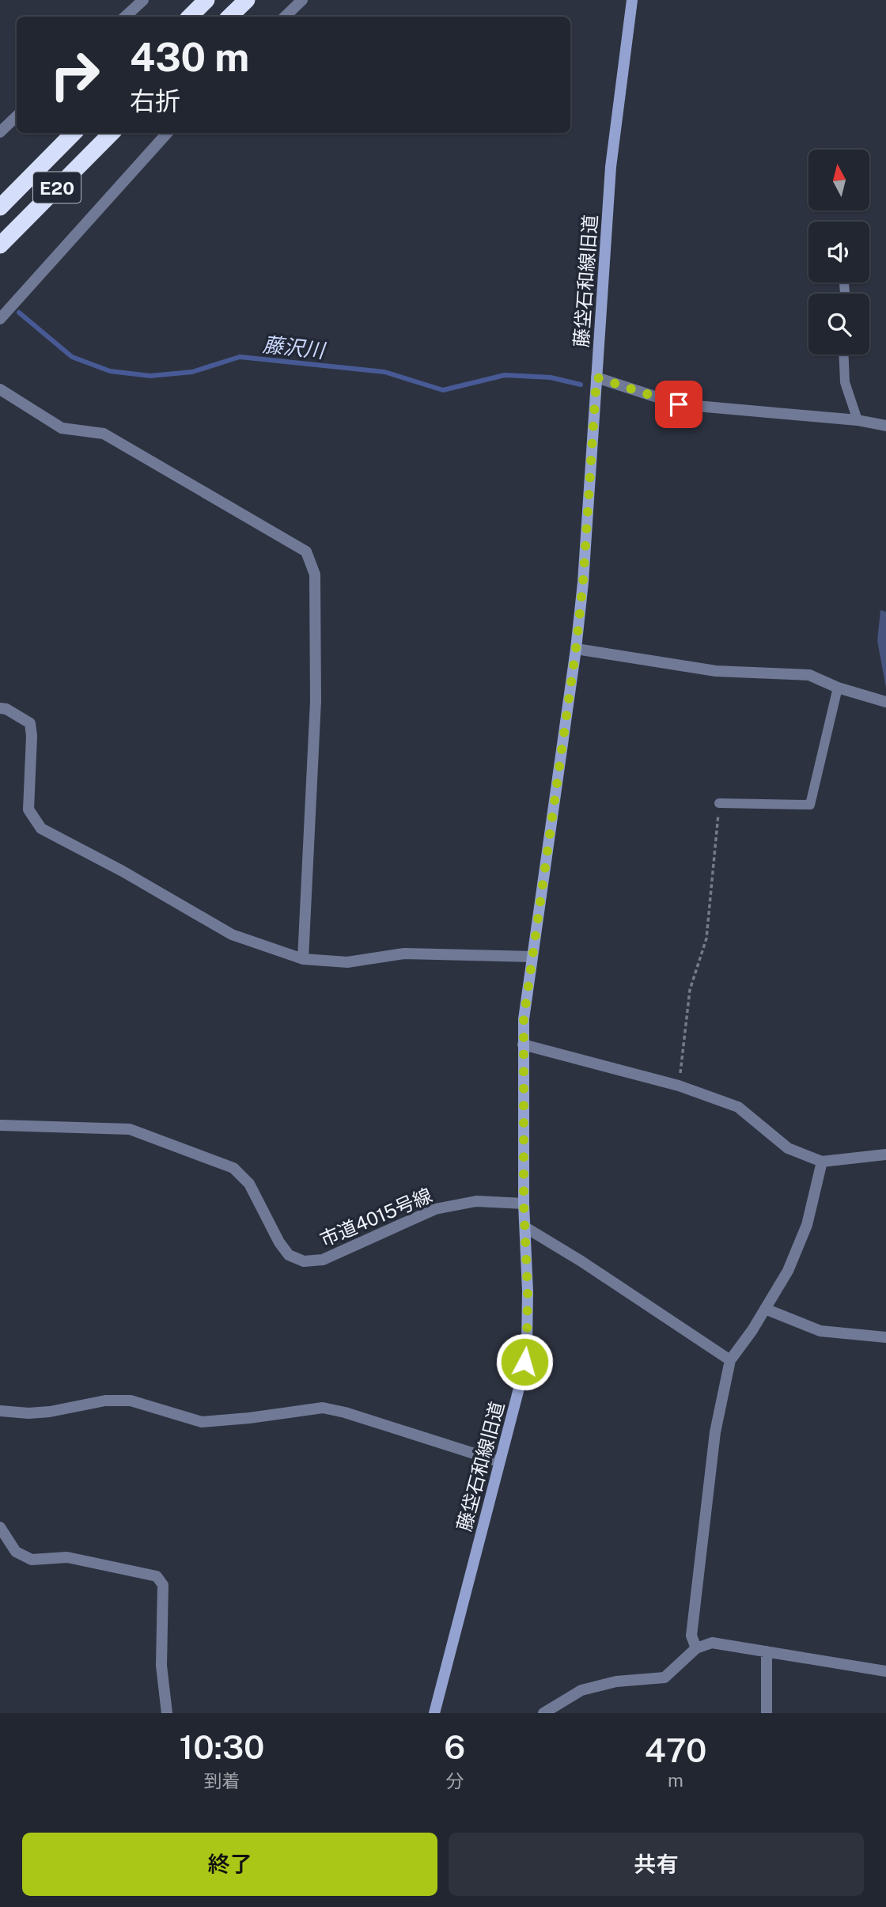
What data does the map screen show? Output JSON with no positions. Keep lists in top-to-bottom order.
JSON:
{
  "streets": {
    "highway": ["E20"],
    "street": ["藤垈石和線旧道", "市道4015号線"]
  },
  "crossings": [
    ["藤垈石和線旧道", "市道4015号線"]
  ],
  "water": ["藤沢川"],
  "north": "top",
  "page": {
    "turn": ["430 m", "右折"],
    "eta": [
      "10:30",
      "到着",
      "6",
      "分",
      "470",
      "m"
    ],
    "buttons": ["終了", "共有"]
  }
}
